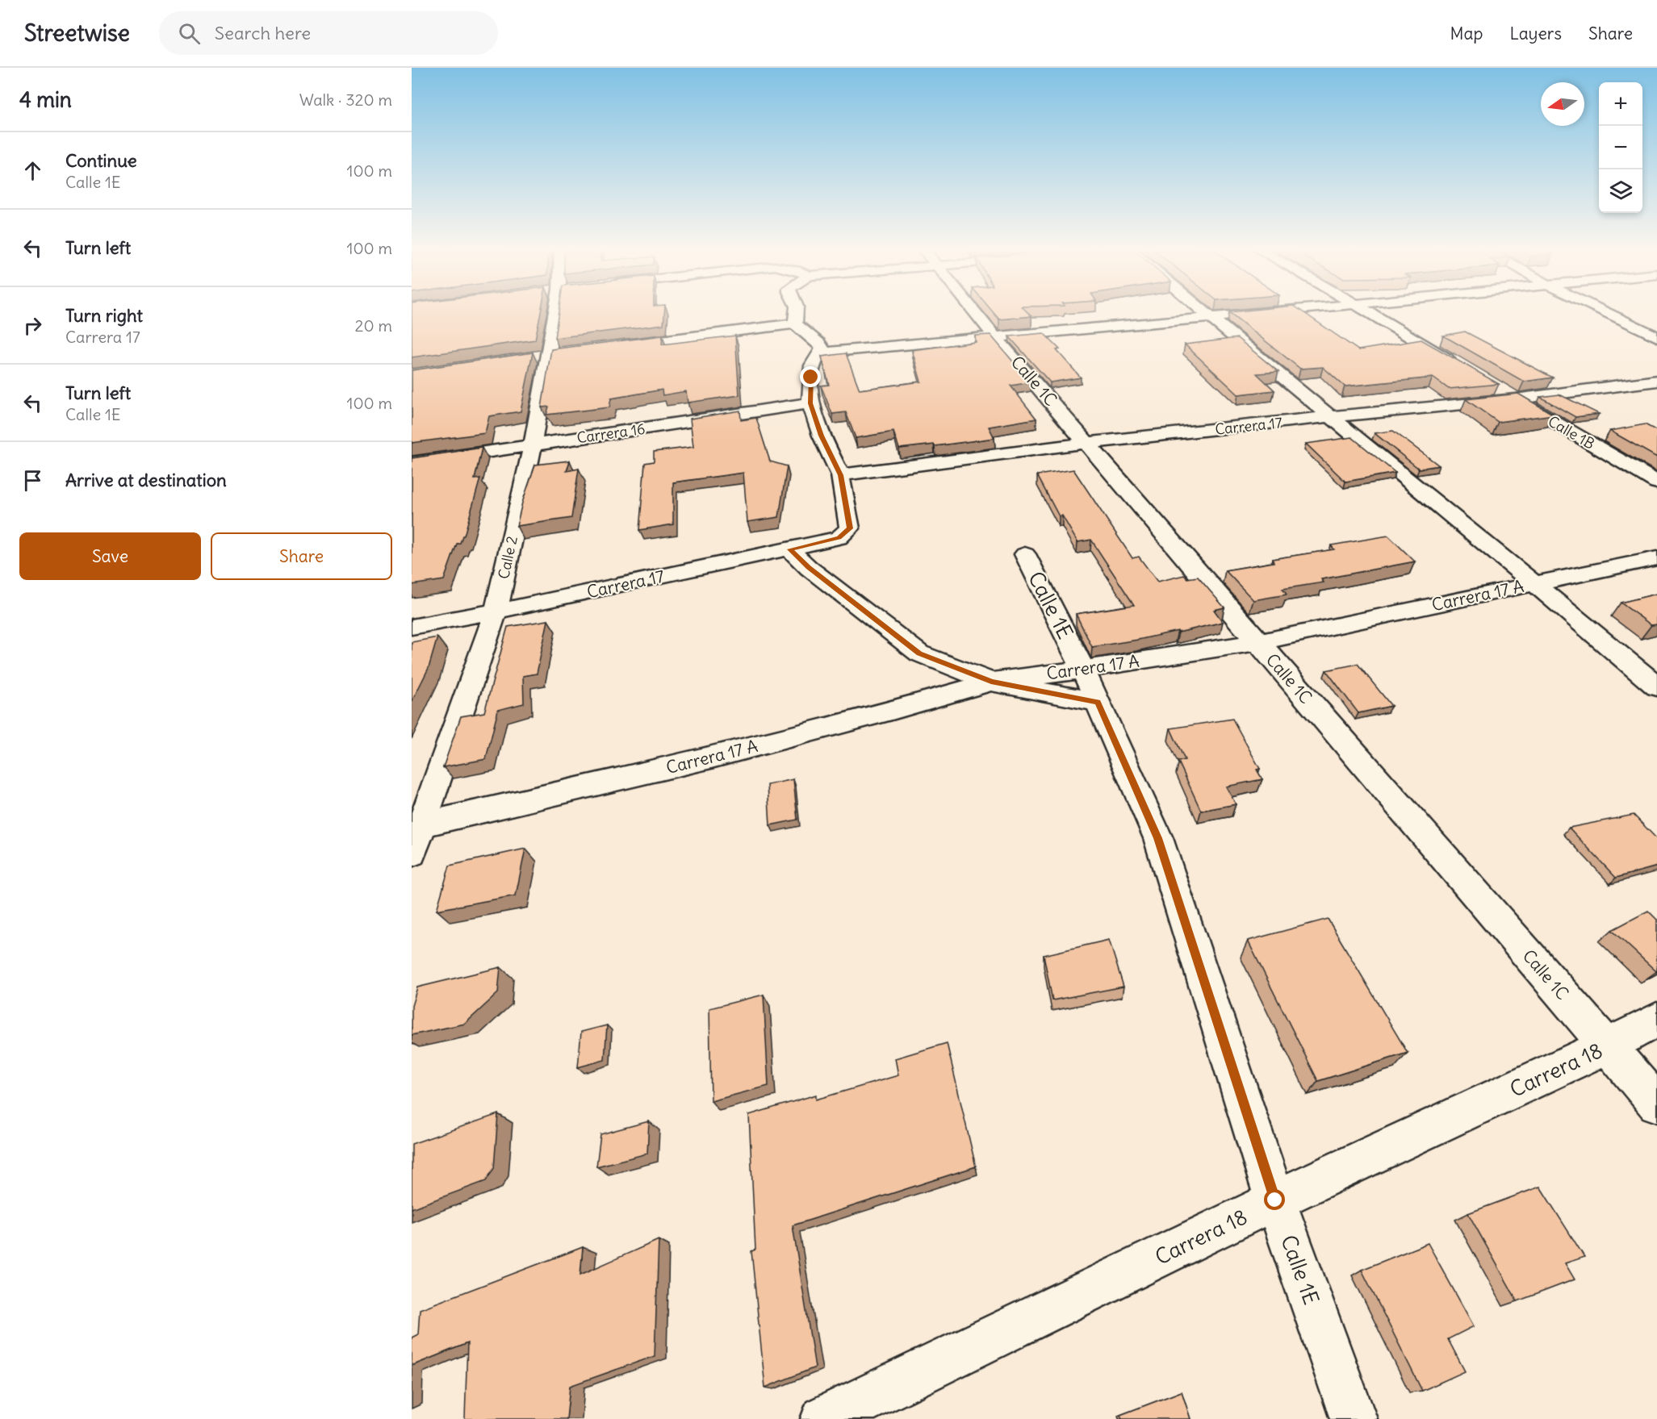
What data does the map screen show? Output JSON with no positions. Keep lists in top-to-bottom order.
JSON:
{
  "streets": {
    "street": [
      "Calle 1C",
      "Carrera 17",
      "Calle 1B",
      "Carrera 16",
      "Calle 2",
      "Carrera 17 A",
      "Calle 1E",
      "Carrera 18"
    ]
  },
  "crossings": [
    ["Calle 1C", "Carrera 17"],
    ["Calle 1C", "Carrera 17 A"],
    ["Calle 1C", "Carrera 18"],
    ["Carrera 17", "Calle 1B"],
    ["Carrera 17", "Calle 2"],
    ["Carrera 16", "Calle 2"],
    ["Calle 2", "Carrera 17 A"],
    ["Carrera 17 A", "Calle 1E"],
    ["Calle 1E", "Carrera 18"]
  ],
  "north": "left",
  "page": {
    "header": "Streetwise",
    "search": "Search here",
    "nav": ["Map", "Layers", "Share"],
    "heading": ["4 min", "Walk · 320 m"],
    "map_buttons": ["+", "−"],
    "list": [
      ["Continue", "Calle 1E", "100 m"],
      ["Turn left", "100 m"],
      ["Turn right", "Carrera 17", "20 m"],
      ["Turn left", "Calle 1E", "100 m"],
      "Arrive at destination"
    ],
    "buttons": ["Save", "Share"]
  }
}
